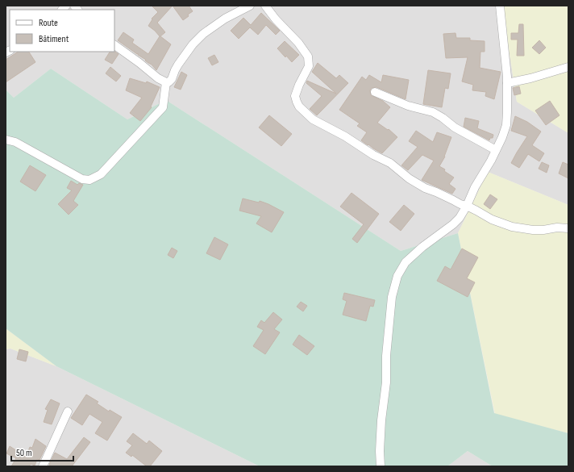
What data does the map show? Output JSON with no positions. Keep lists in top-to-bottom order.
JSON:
{
  "legend": ["Route", "Bâtiment"],
  "scale_bar": "50 m"
}
